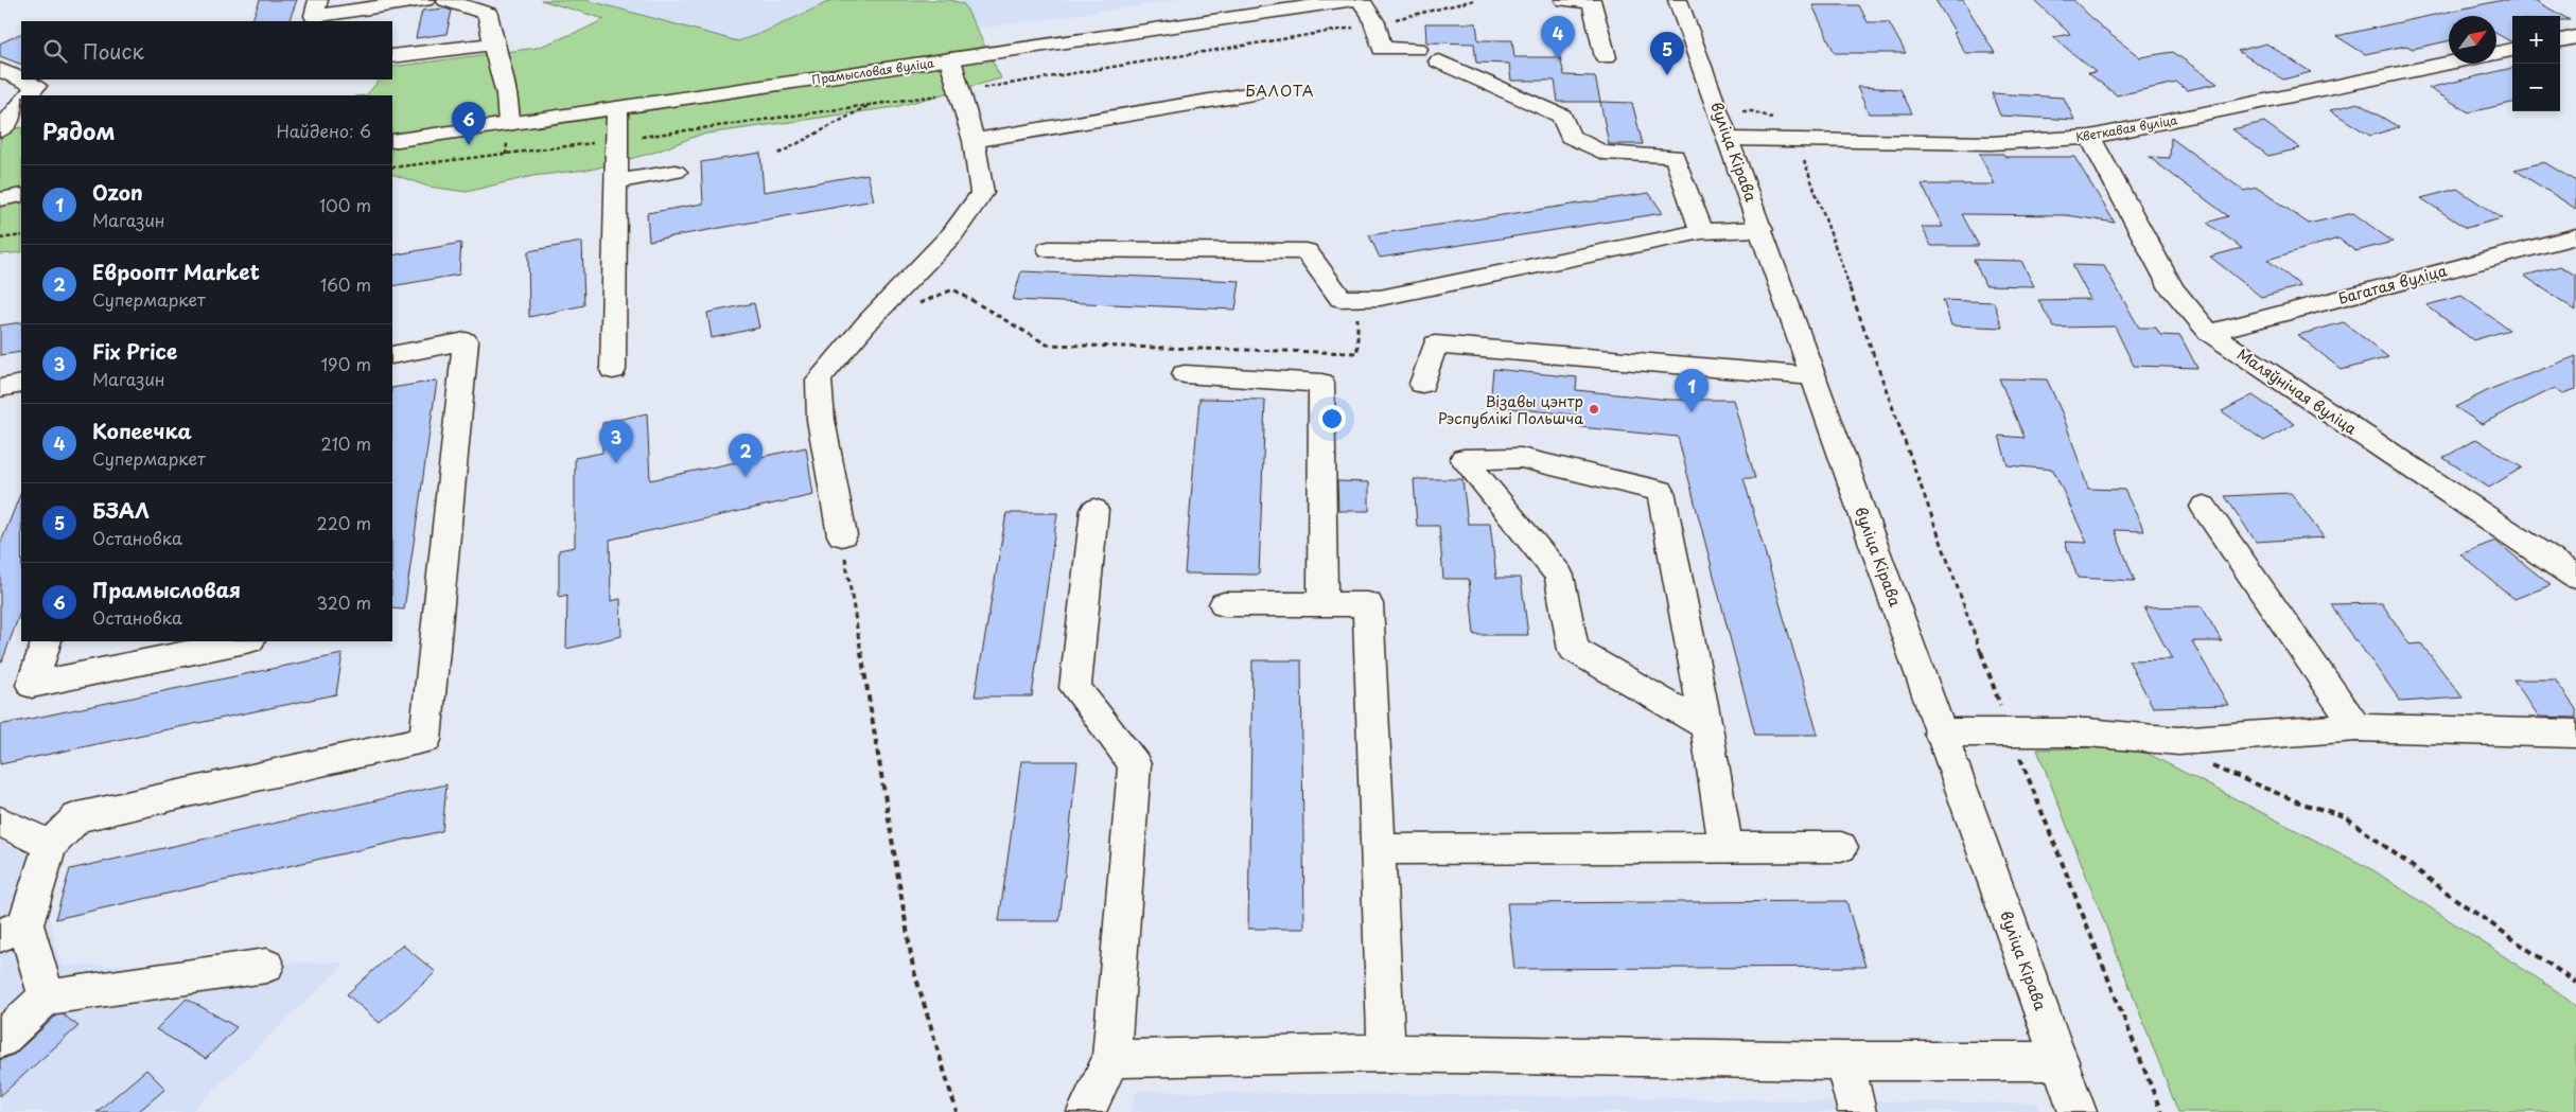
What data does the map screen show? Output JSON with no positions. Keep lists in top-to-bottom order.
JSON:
{
  "streets": {
    "street": [
      "Прамысловая вуліца",
      "Кветкавая вуліца",
      "вуліца Кірава",
      "Багатая вуліца",
      "Маляўнічая вуліца"
    ]
  },
  "crossings": [
    ["Кветкавая вуліца", "вуліца Кірава"],
    ["Кветкавая вуліца", "Маляўнічая вуліца"],
    ["Багатая вуліца", "Маляўнічая вуліца"]
  ],
  "districts": ["БАЛОТА"],
  "places": ["Візавы цэнтр Рэспублікі Польшча"],
  "north": "top right",
  "page": {
    "map_buttons": ["+", "−"],
    "pins": [
      "4",
      "5",
      "6",
      "1",
      "3",
      "2"
    ],
    "search": "Поиск",
    "heading": ["Рядом", "Найдено: 6"],
    "list": [
      {
        "mark": "1",
        "name": "Ozon",
        "note": "Магазин",
        "value": "100 m"
      },
      {
        "mark": "2",
        "name": "Евроопт Market",
        "note": "Супермаркет",
        "value": "160 m"
      },
      {
        "mark": "3",
        "name": "Fix Price",
        "note": "Магазин",
        "value": "190 m"
      },
      {
        "mark": "4",
        "name": "Копеечка",
        "note": "Супермаркет",
        "value": "210 m"
      },
      {
        "mark": "5",
        "name": "БЗАЛ",
        "note": "Остановка",
        "value": "220 m"
      },
      {
        "mark": "6",
        "name": "Прамысловая",
        "note": "Остановка",
        "value": "320 m"
      }
    ]
  }
}
